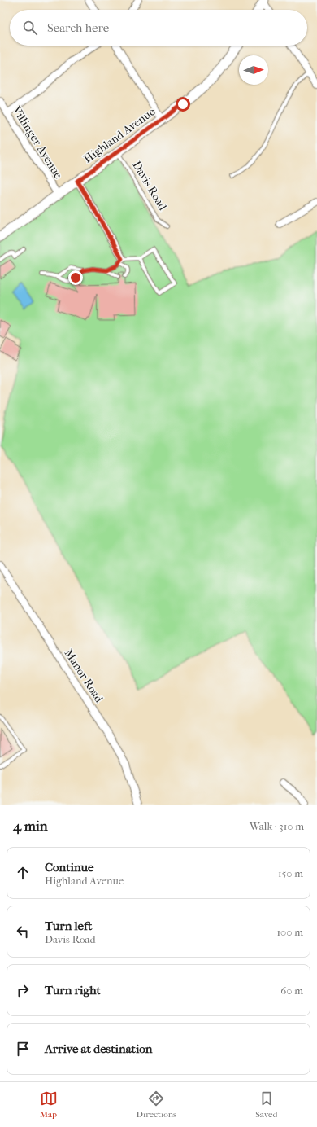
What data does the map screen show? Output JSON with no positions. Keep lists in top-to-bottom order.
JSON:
{
  "streets": {
    "street": ["Highland Avenue", "Villinger Avenue", "Manor Road"],
    "lane": ["Davis Road"]
  },
  "crossings": [
    ["Highland Avenue", "Villinger Avenue"],
    ["Highland Avenue", "Davis Road"]
  ],
  "north": "right",
  "page": {
    "search": "Search here",
    "heading": ["4 min", "Walk · 310 m"],
    "list": [
      ["Continue", "Highland Avenue", "150 m"],
      ["Turn left", "Davis Road", "100 m"],
      ["Turn right", "60 m"],
      "Arrive at destination"
    ],
    "nav": ["Map", "Directions", "Saved"]
  }
}
